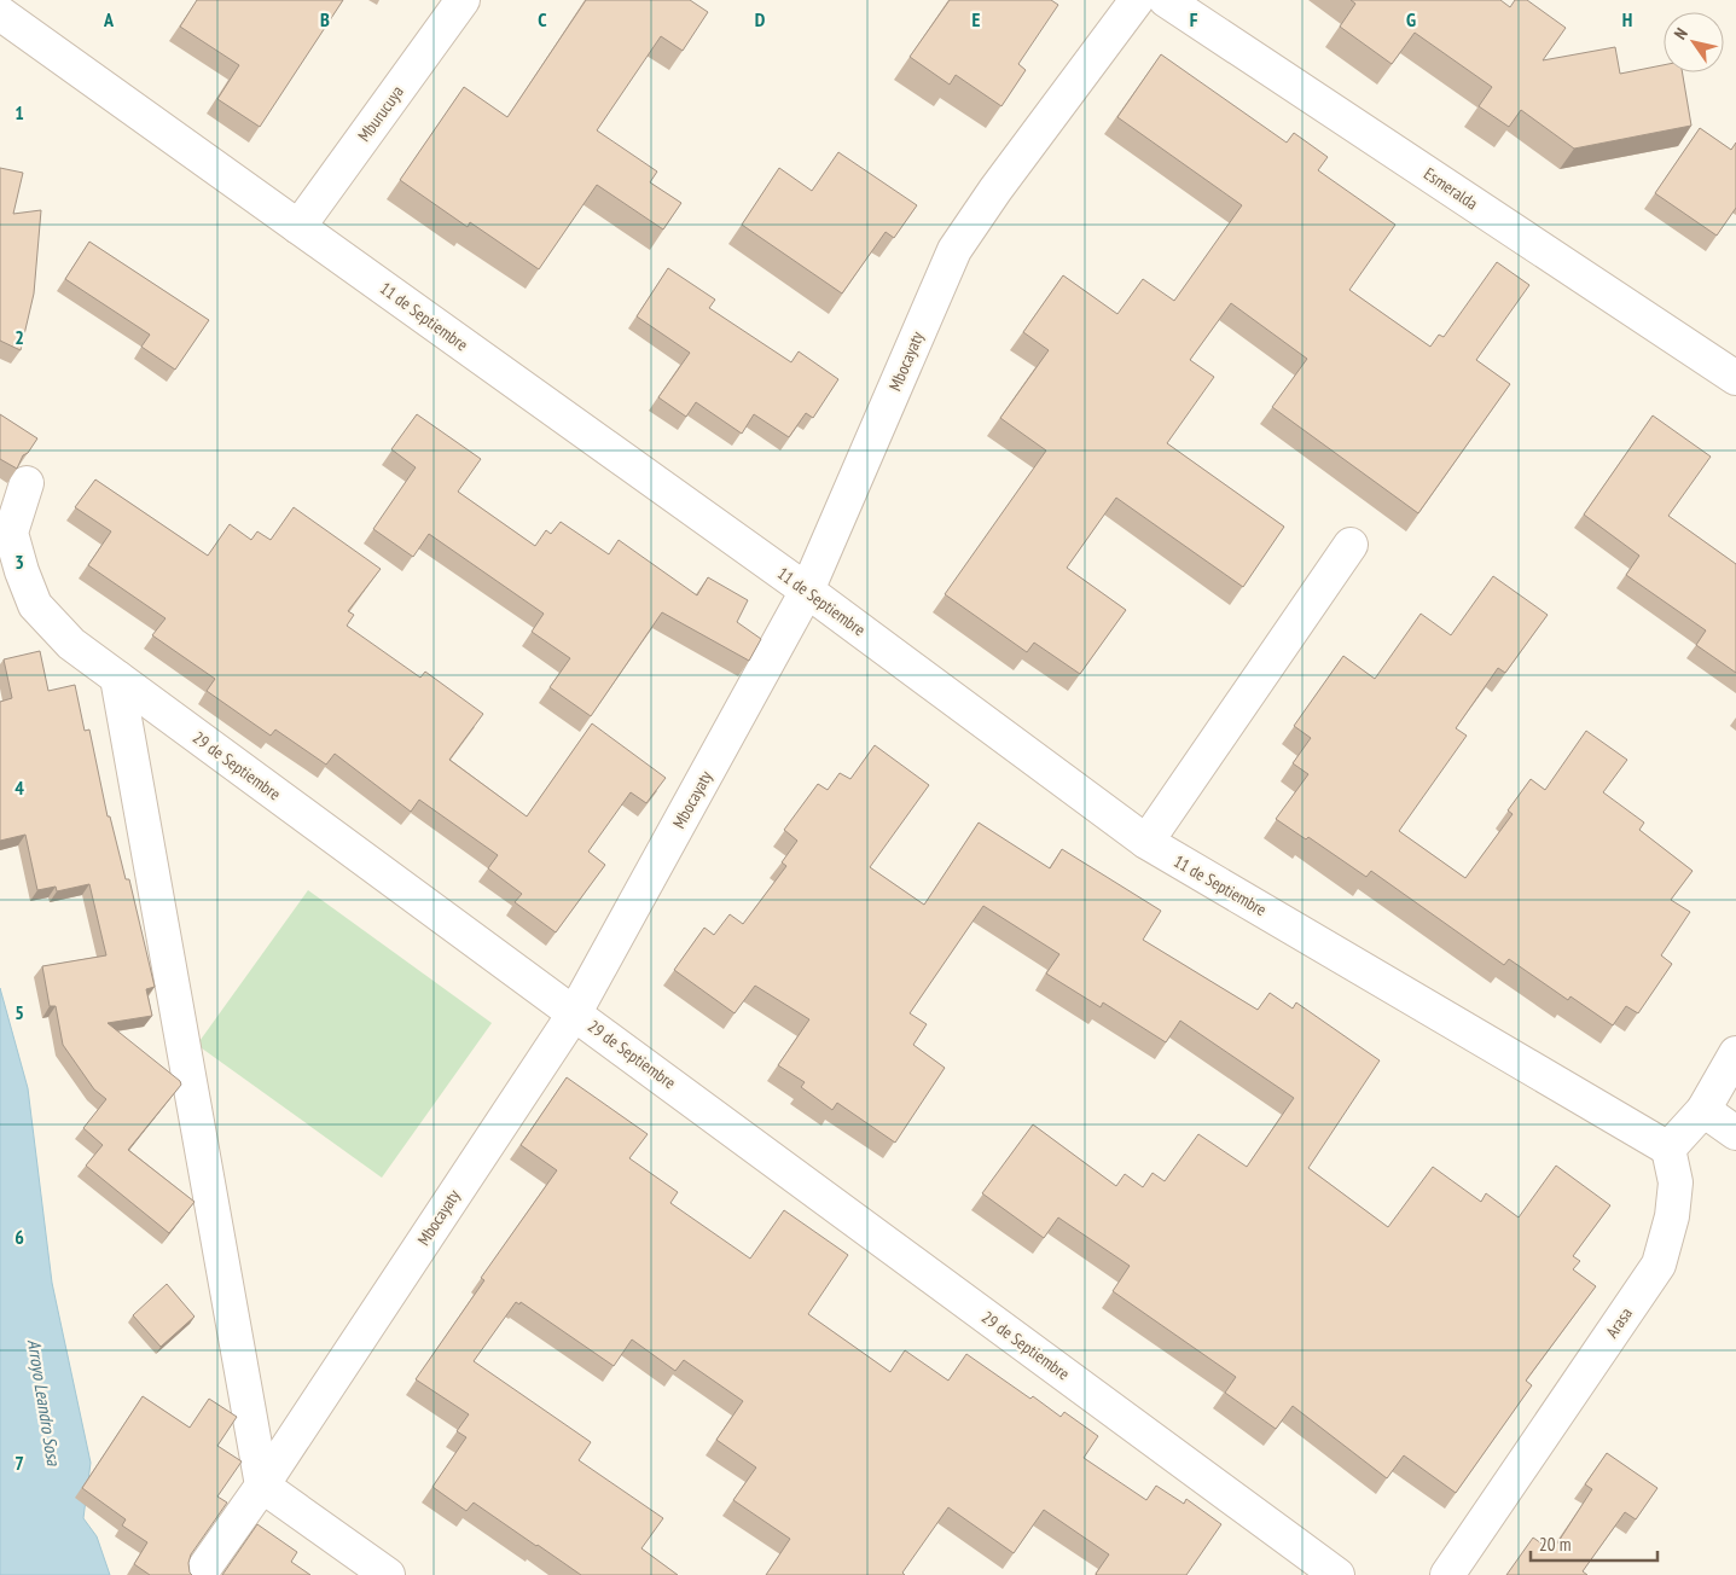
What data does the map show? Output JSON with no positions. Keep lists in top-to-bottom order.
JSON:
{
  "streets": {
    "street": [
      "Mburucuya",
      "Esmeralda",
      "11 de Septiembre",
      "Mbocayaty",
      "29 de Septiembre",
      "Arasa"
    ]
  },
  "crossings": [
    ["Mburucuya", "11 de Septiembre"],
    ["11 de Septiembre", "Mbocayaty"],
    ["11 de Septiembre", "Arasa"],
    ["Mbocayaty", "29 de Septiembre"]
  ],
  "water": ["Arroyo Leandro Sosa"],
  "scale_bar": "20 m",
  "north": "top left",
  "grid": {
    "columns": [
      "A",
      "B",
      "C",
      "D",
      "E",
      "F",
      "G",
      "H"
    ],
    "rows": [
      "1",
      "2",
      "3",
      "4",
      "5",
      "6",
      "7"
    ]
  }
}
